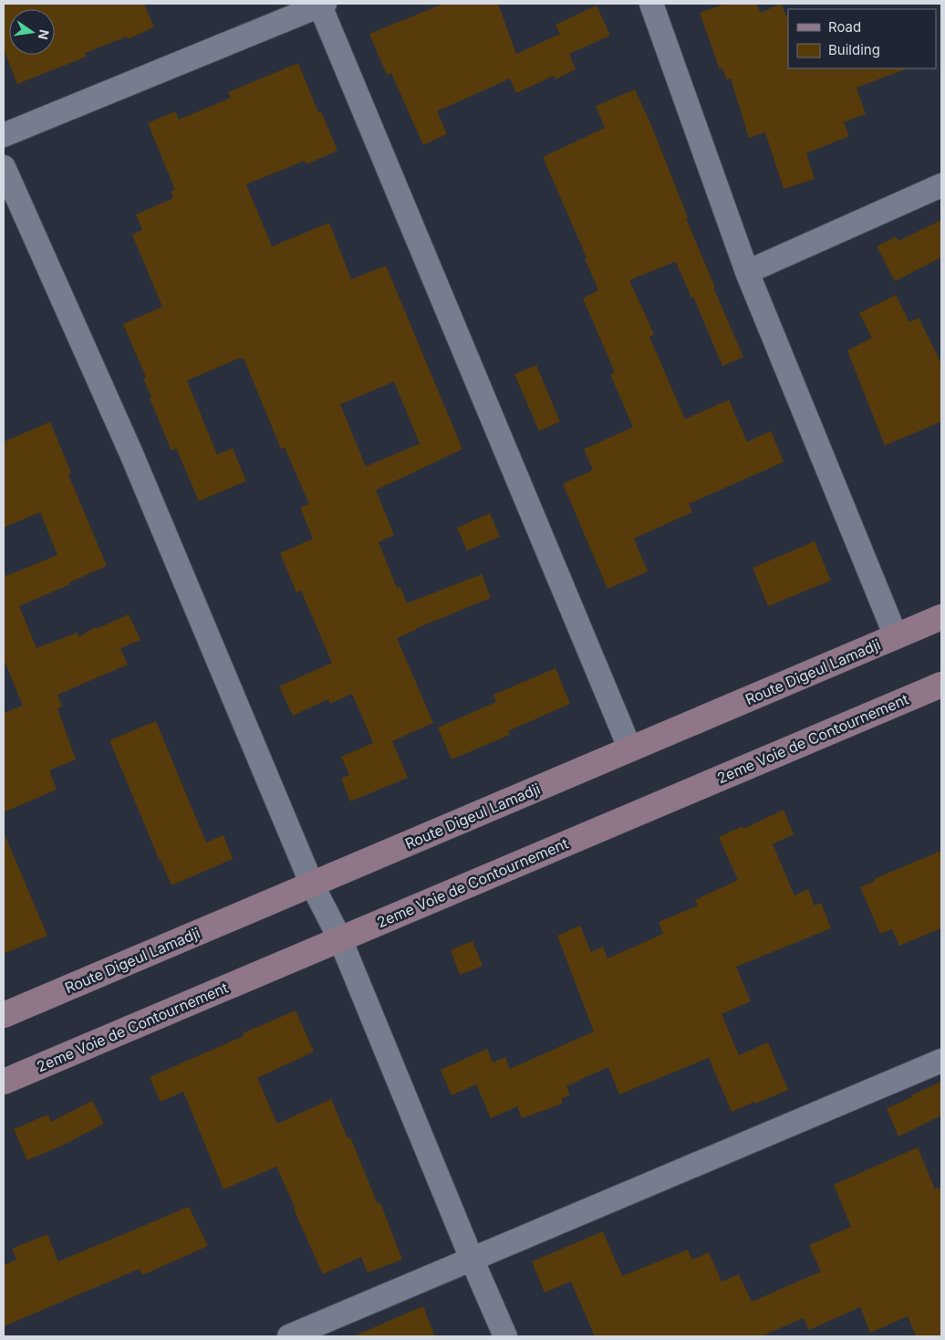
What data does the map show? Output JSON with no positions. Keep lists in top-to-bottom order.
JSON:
{
  "streets": {
    "main road": ["Route Digeul Lamadji", "2eme Voie de Contournement"]
  },
  "legend": ["Road", "Building"],
  "north": "right"
}
